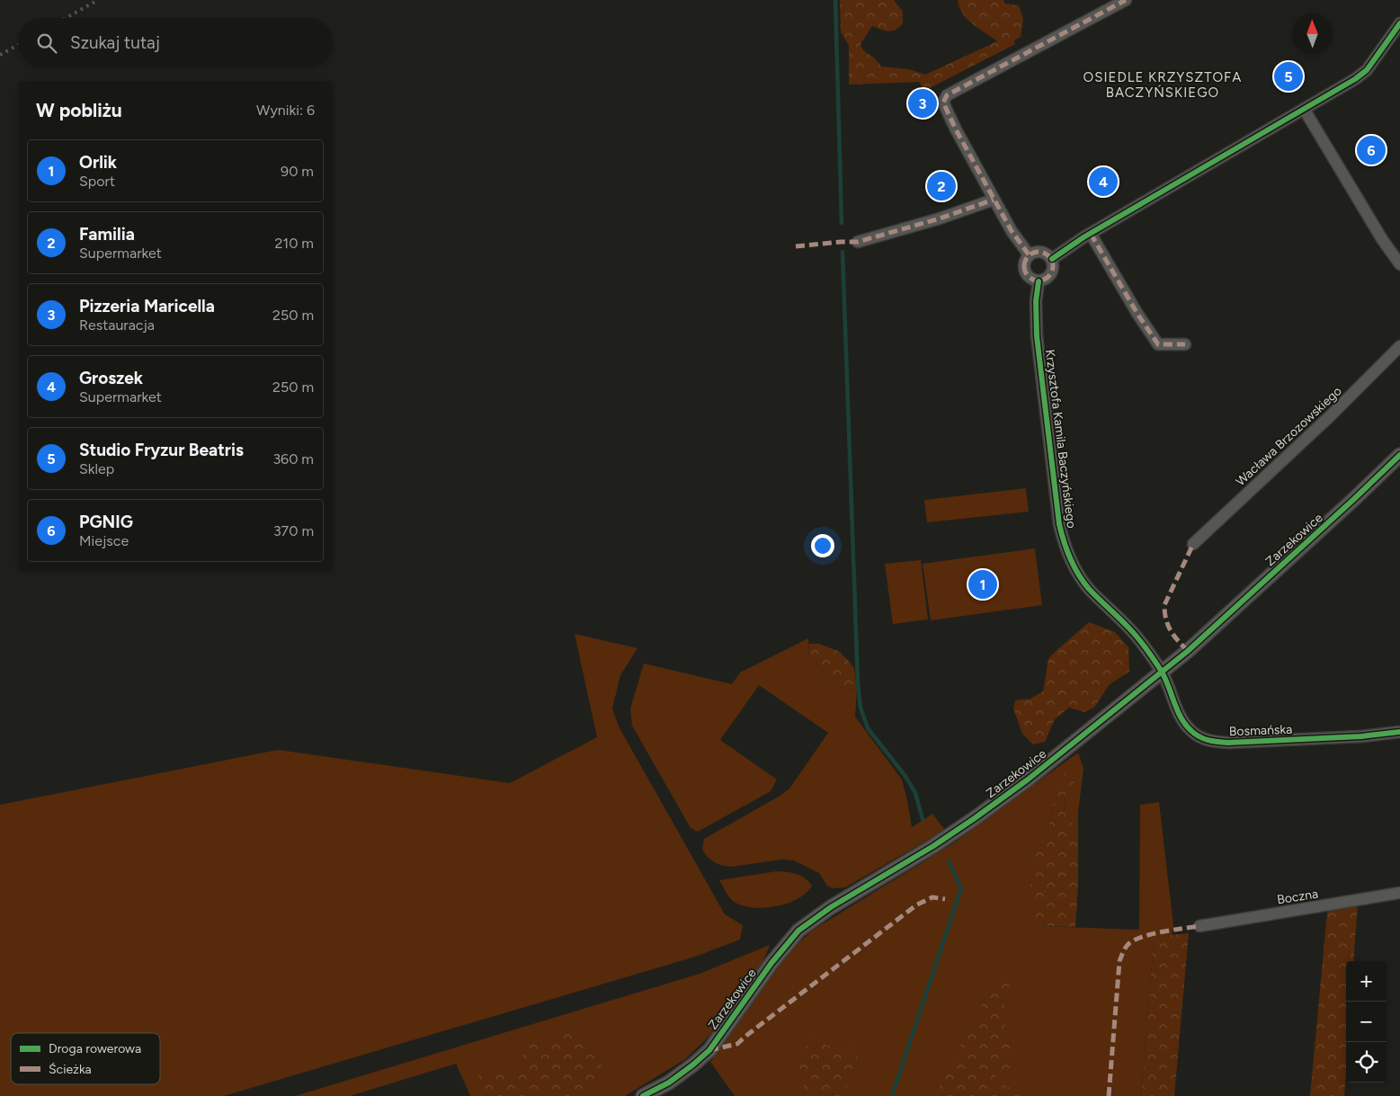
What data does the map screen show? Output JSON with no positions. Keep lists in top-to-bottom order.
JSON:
{
  "streets": {
    "street": [
      "Wacława Brzozowskiego",
      "Krzysztofa Kamila Baczyńskiego",
      "Zarzekowice",
      "Bosmańska",
      "Boczna"
    ]
  },
  "crossings": [
    ["Krzysztofa Kamila Baczyńskiego", "Zarzekowice"],
    ["Krzysztofa Kamila Baczyńskiego", "Bosmańska"],
    ["Zarzekowice", "Bosmańska"]
  ],
  "districts": ["OSIEDLE KRZYSZTOFA BACZYŃSKIEGO"],
  "legend": ["Droga rowerowa", "Ścieżka"],
  "north": "top",
  "page": {
    "search": "Szukaj tutaj",
    "pins": [
      "5",
      "3",
      "6",
      "4",
      "2",
      "1"
    ],
    "heading": ["W pobliżu", "Wyniki: 6"],
    "list": [
      {
        "mark": "1",
        "name": "Orlik",
        "note": "Sport",
        "value": "90 m"
      },
      {
        "mark": "2",
        "name": "Familia",
        "note": "Supermarket",
        "value": "210 m"
      },
      {
        "mark": "3",
        "name": "Pizzeria Maricella",
        "note": "Restauracja",
        "value": "250 m"
      },
      {
        "mark": "4",
        "name": "Groszek",
        "note": "Supermarket",
        "value": "250 m"
      },
      {
        "mark": "5",
        "name": "Studio Fryzur Beatris",
        "note": "Sklep",
        "value": "360 m"
      },
      {
        "mark": "6",
        "name": "PGNIG",
        "note": "Miejsce",
        "value": "370 m"
      }
    ],
    "map_buttons": ["+", "−"]
  }
}
